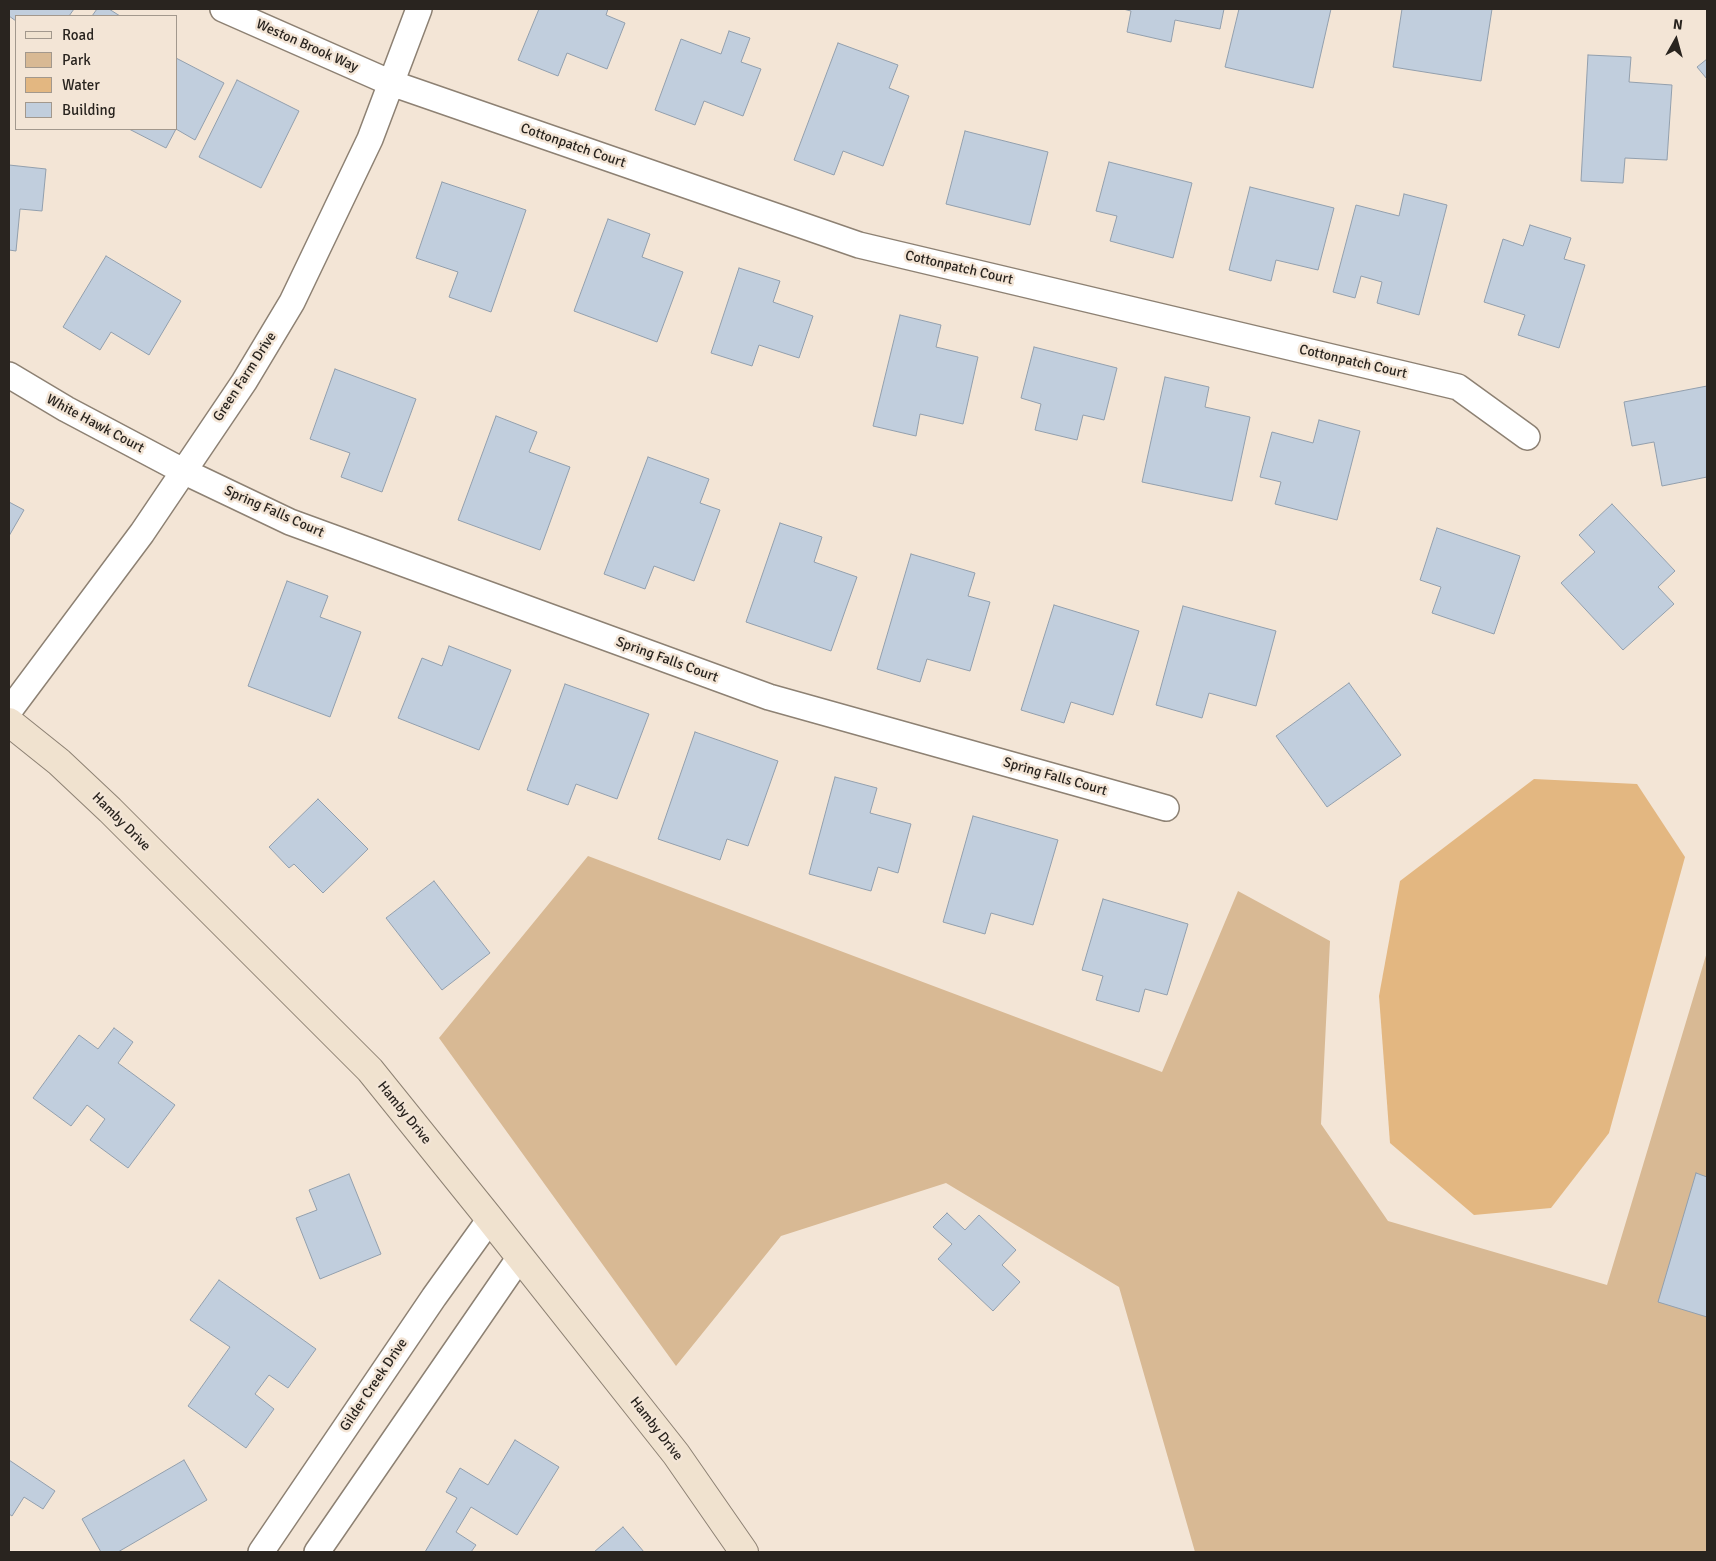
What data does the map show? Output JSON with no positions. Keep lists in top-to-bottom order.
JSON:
{
  "streets": {
    "street": [
      "Weston Brook Way",
      "Cottonpatch Court",
      "Green Farm Drive",
      "White Hawk Court",
      "Spring Falls Court",
      "Hamby Drive",
      "Gilder Creek Drive"
    ]
  },
  "crossings": [
    ["Weston Brook Way", "Cottonpatch Court"],
    ["Weston Brook Way", "Green Farm Drive"],
    ["Cottonpatch Court", "Green Farm Drive"],
    ["Green Farm Drive", "White Hawk Court"],
    ["Green Farm Drive", "Spring Falls Court"],
    ["White Hawk Court", "Spring Falls Court"],
    ["Hamby Drive", "Gilder Creek Drive"]
  ],
  "legend": [
    "Road",
    "Park",
    "Water",
    "Building"
  ],
  "north": "top"
}
